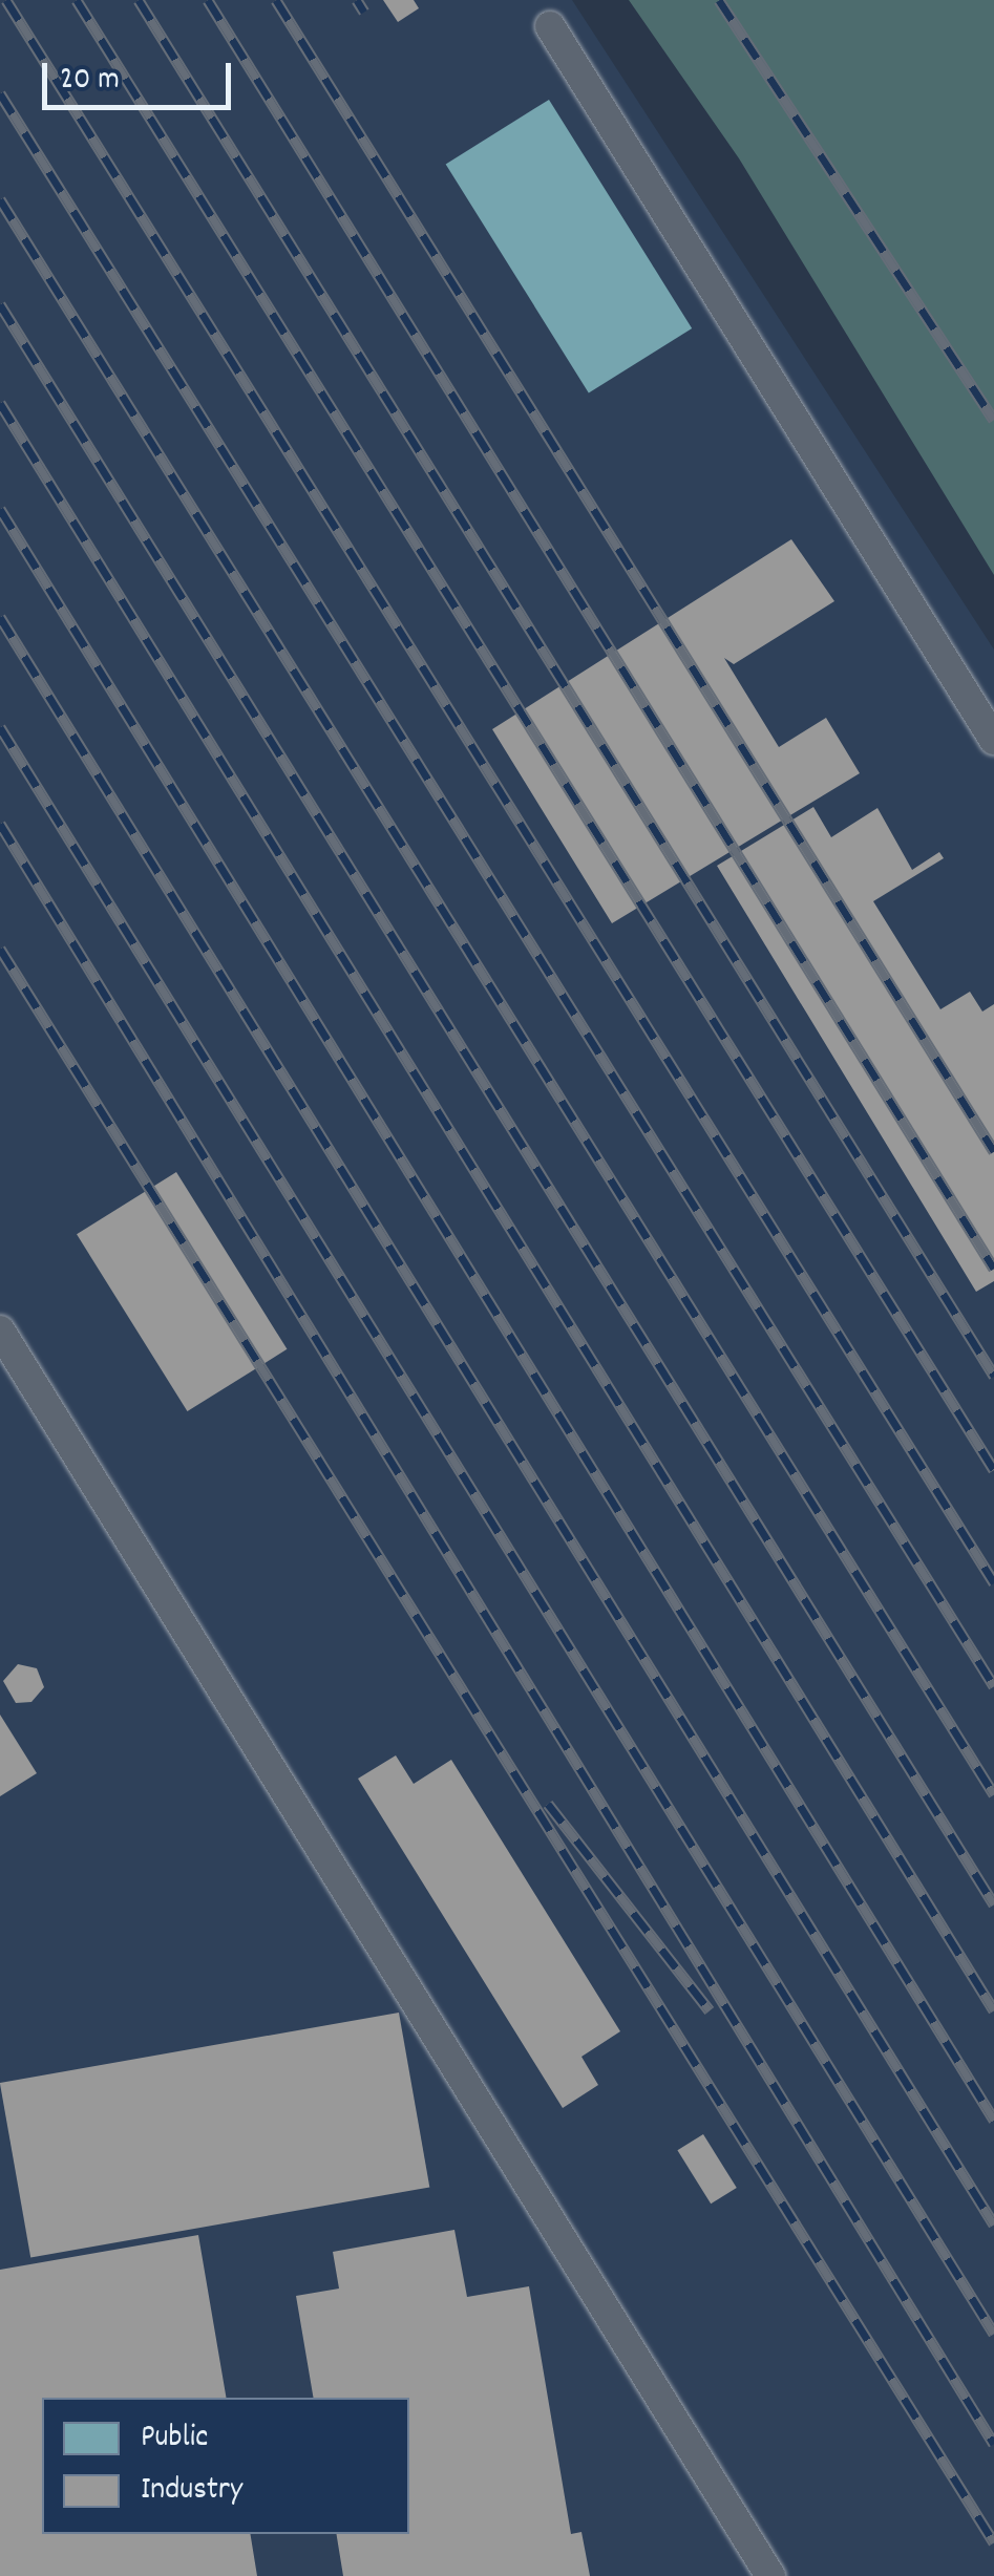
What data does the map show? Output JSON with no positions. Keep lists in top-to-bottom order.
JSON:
{
  "legend": ["Public", "Industry"],
  "scale_bar": "20 m"
}
